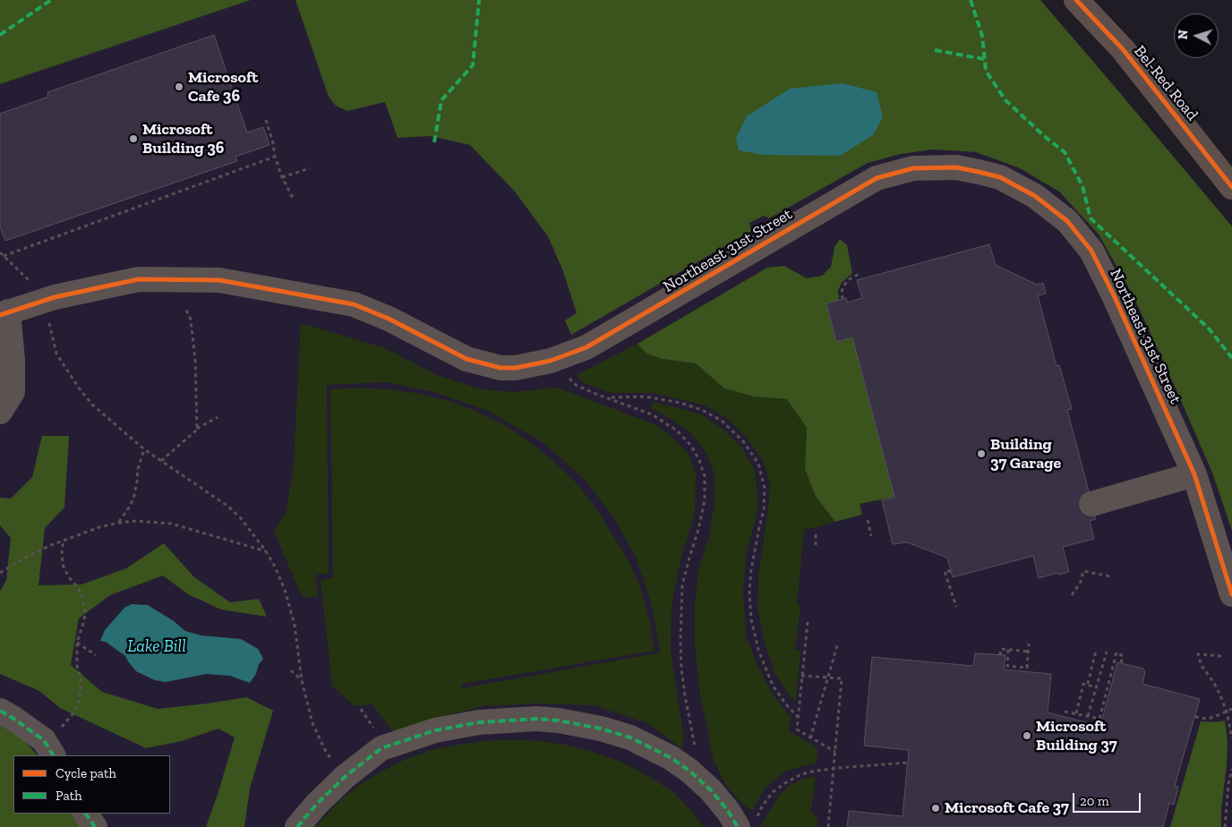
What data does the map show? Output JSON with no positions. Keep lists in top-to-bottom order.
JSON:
{
  "streets": {
    "main road": ["Bel-Red Road"],
    "street": ["Northeast 31st Street"]
  },
  "water": ["Lake Bill"],
  "places": [
    "Microsoft Cafe 36",
    "Microsoft Building 36",
    "Building 37 Garage",
    "Microsoft Building 37",
    "Microsoft Cafe 37"
  ],
  "legend": ["Cycle path", "Path"],
  "scale_bar": "20 m",
  "north": "left"
}
